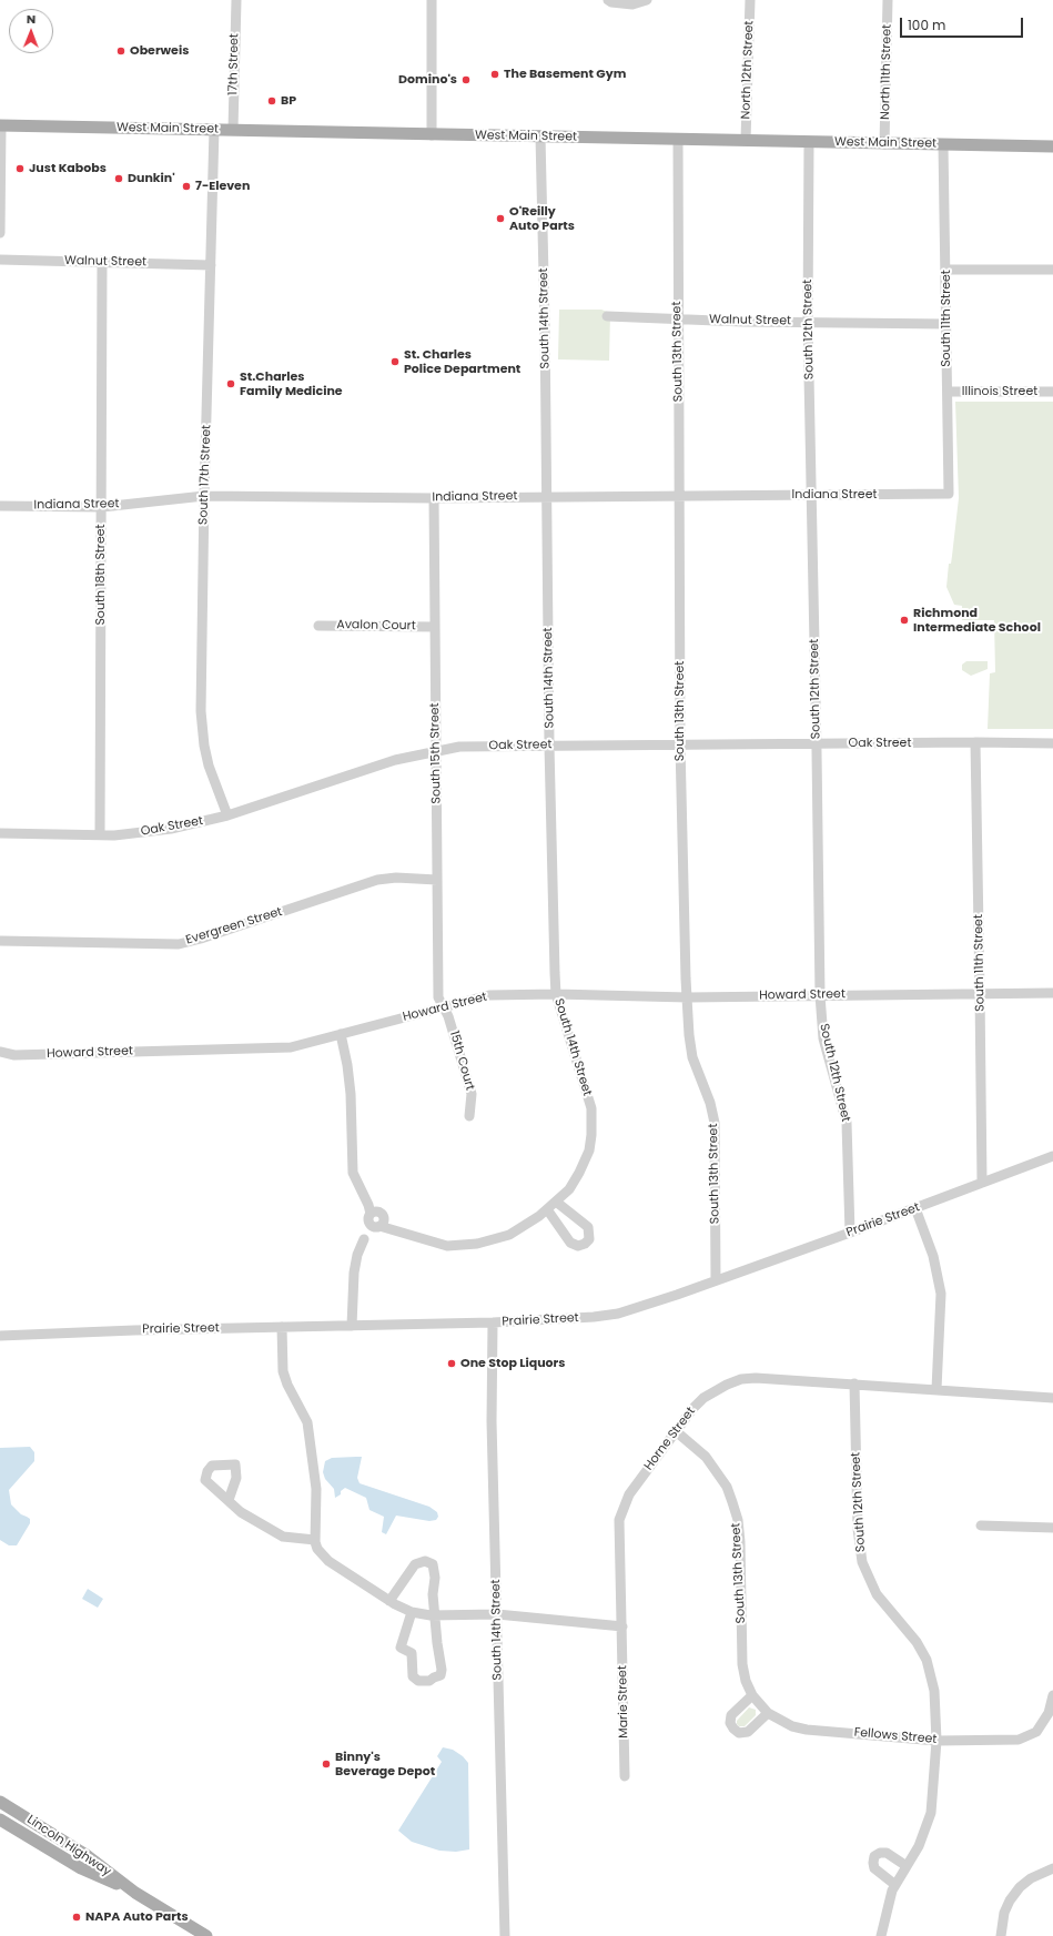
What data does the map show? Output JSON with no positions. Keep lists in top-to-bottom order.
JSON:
{
  "streets": {
    "main road": ["West Main Street", "Lincoln Highway"],
    "street": [
      "17th Street",
      "North 12th Street",
      "North 11th Street",
      "Walnut Street",
      "South 14th Street",
      "South 11th Street",
      "South 12th Street",
      "South 13th Street",
      "Illinois Street",
      "South 17th Street",
      "Indiana Street",
      "South 18th Street",
      "Avalon Court",
      "Oak Street",
      "South 15th Street",
      "Evergreen Street",
      "Howard Street",
      "15th Court",
      "Prairie Street",
      "Horne Street",
      "Marie Street",
      "Fellows Street"
    ]
  },
  "crossings": [
    ["17th Street", "West Main Street"],
    ["North 12th Street", "West Main Street"],
    ["North 11th Street", "West Main Street"],
    ["West Main Street", "South 14th Street"],
    ["West Main Street", "South 11th Street"],
    ["West Main Street", "South 12th Street"],
    ["West Main Street", "South 13th Street"],
    ["West Main Street", "South 17th Street"],
    ["Walnut Street", "South 11th Street"],
    ["Walnut Street", "South 12th Street"],
    ["Walnut Street", "South 13th Street"],
    ["Walnut Street", "South 17th Street"],
    ["Walnut Street", "South 18th Street"],
    ["South 14th Street", "Indiana Street"],
    ["South 14th Street", "Oak Street"],
    ["South 14th Street", "Howard Street"],
    ["South 14th Street", "Prairie Street"],
    ["South 11th Street", "Illinois Street"],
    ["South 11th Street", "Indiana Street"],
    ["South 11th Street", "Oak Street"],
    ["South 11th Street", "Howard Street"],
    ["South 11th Street", "Prairie Street"],
    ["South 12th Street", "Indiana Street"],
    ["South 12th Street", "Oak Street"],
    ["South 12th Street", "Howard Street"],
    ["South 12th Street", "Prairie Street"],
    ["South 12th Street", "Horne Street"],
    ["South 12th Street", "Fellows Street"],
    ["South 13th Street", "Indiana Street"],
    ["South 13th Street", "Oak Street"],
    ["South 13th Street", "Howard Street"],
    ["South 13th Street", "Prairie Street"],
    ["South 13th Street", "Horne Street"],
    ["South 13th Street", "Fellows Street"],
    ["South 17th Street", "Indiana Street"],
    ["South 17th Street", "Oak Street"],
    ["Indiana Street", "South 18th Street"],
    ["Indiana Street", "South 15th Street"],
    ["South 18th Street", "Oak Street"],
    ["Avalon Court", "South 15th Street"],
    ["Oak Street", "South 15th Street"],
    ["South 15th Street", "Evergreen Street"],
    ["South 15th Street", "Howard Street"],
    ["South 15th Street", "15th Court"],
    ["Howard Street", "15th Court"],
    ["Horne Street", "Marie Street"]
  ],
  "places": [
    "Oberweis",
    "The Basement Gym",
    "Domino's",
    "BP",
    "Just Kabobs",
    "Dunkin'",
    "7-Eleven",
    "O'Reilly Auto Parts",
    "St. Charles Police Department",
    "St.Charles Family Medicine",
    "Richmond Intermediate School",
    "One Stop Liquors",
    "Binny's Beverage Depot",
    "NAPA Auto Parts"
  ],
  "scale_bar": "100 m",
  "north": "top"
}
